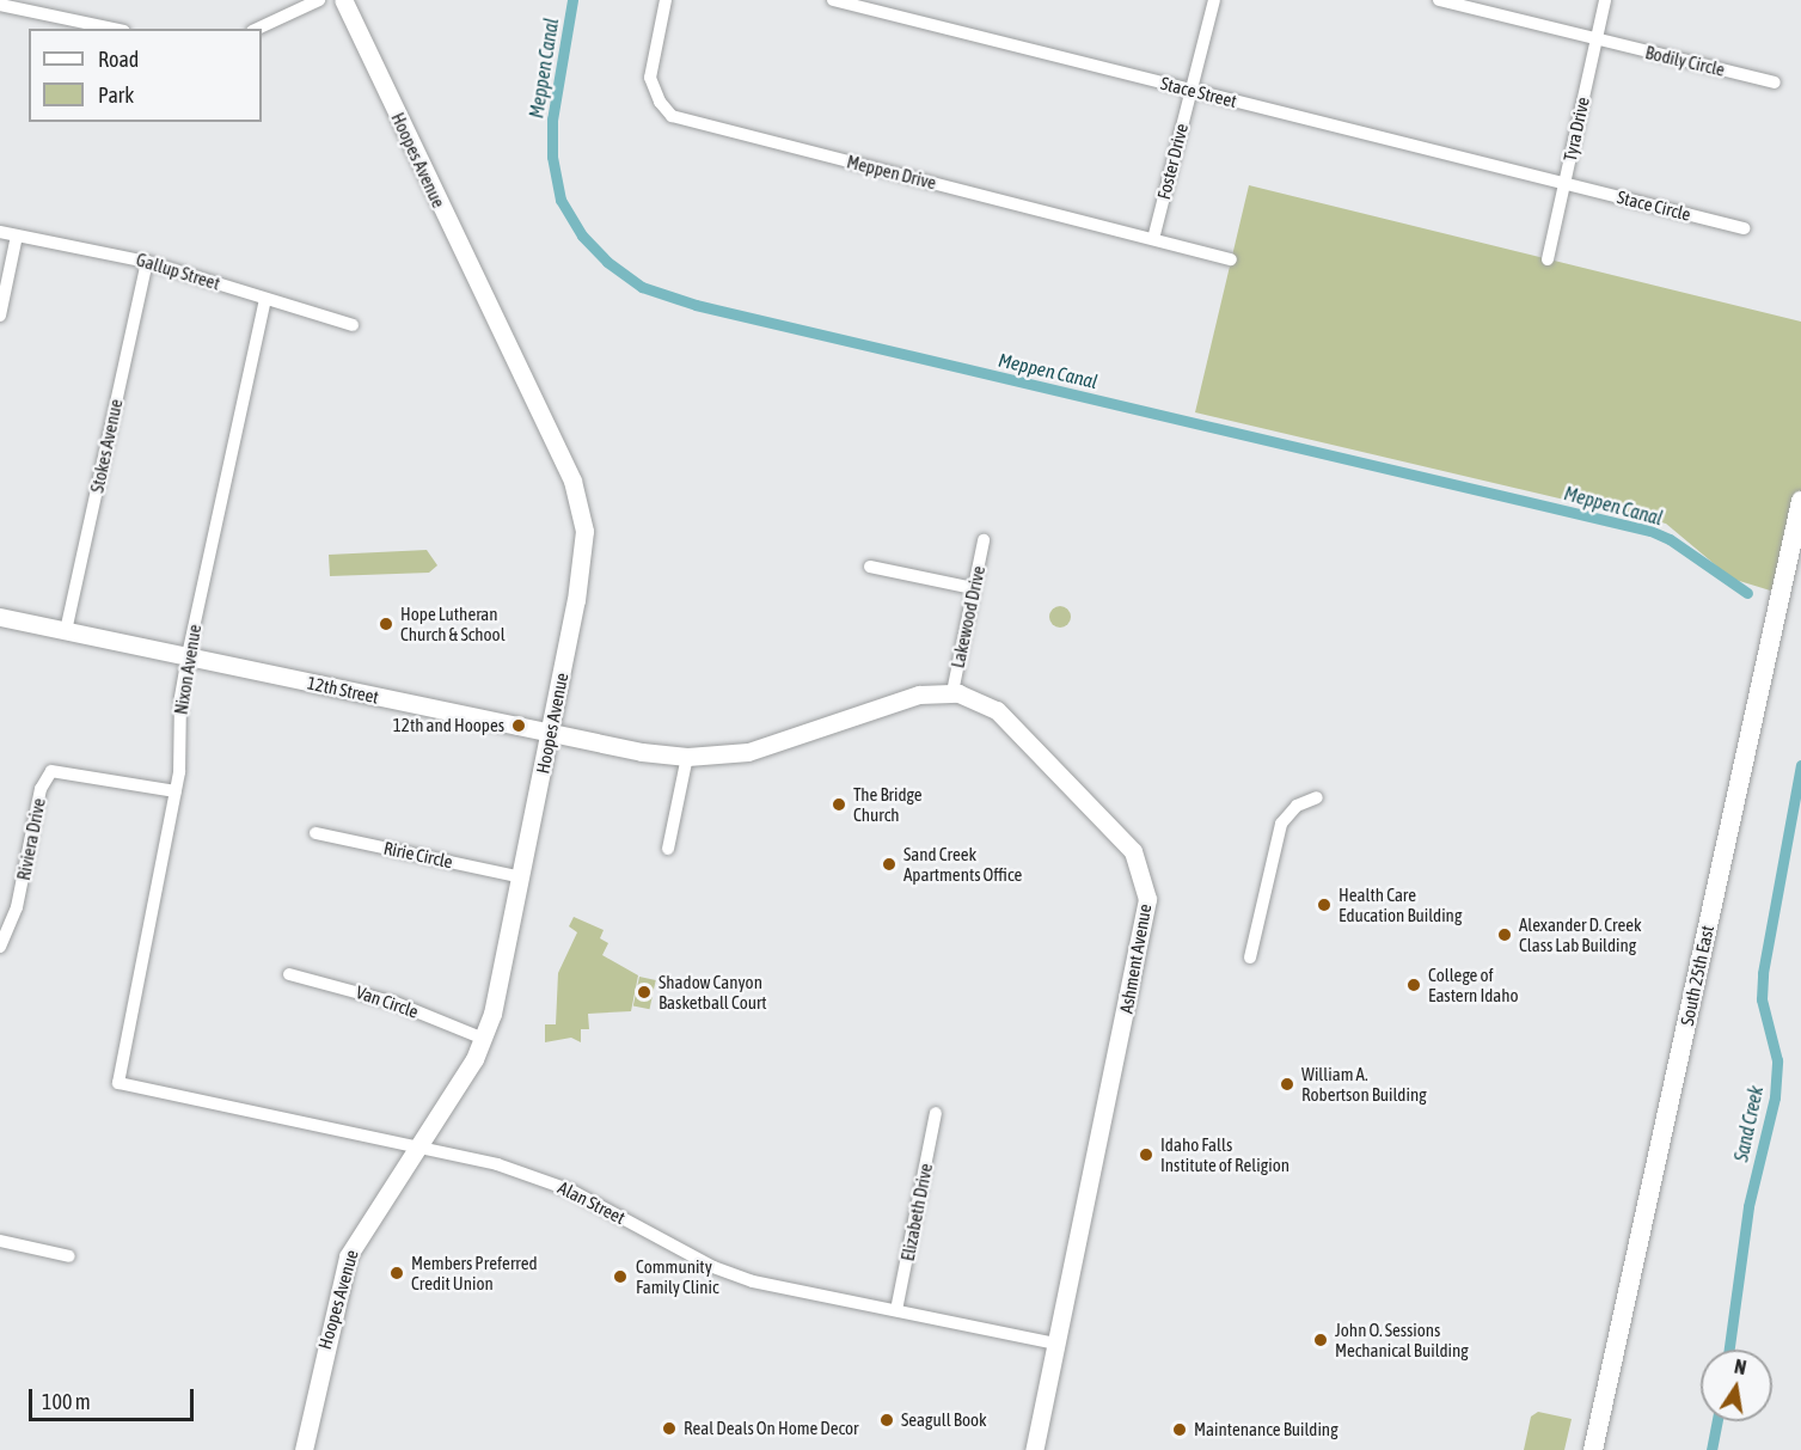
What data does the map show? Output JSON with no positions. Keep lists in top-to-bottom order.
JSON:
{
  "streets": {
    "main road": ["South 25th East"],
    "street": [
      "Bodily Circle",
      "Stace Street",
      "Tyra Drive",
      "Hoopes Avenue",
      "Foster Drive",
      "Meppen Drive",
      "Stace Circle",
      "Gallup Street",
      "Stokes Avenue",
      "Lakewood Drive",
      "Nixon Avenue",
      "12th Street",
      "Riviera Drive",
      "Ririe Circle",
      "Ashment Avenue",
      "Van Circle",
      "Alan Street",
      "Elizabeth Drive"
    ]
  },
  "crossings": [
    ["Bodily Circle", "Tyra Drive"],
    ["Stace Street", "Tyra Drive"],
    ["Stace Street", "Foster Drive"],
    ["Stace Street", "Stace Circle"],
    ["Tyra Drive", "Stace Circle"],
    ["Hoopes Avenue", "12th Street"],
    ["Hoopes Avenue", "Ririe Circle"],
    ["Hoopes Avenue", "Van Circle"],
    ["Hoopes Avenue", "Alan Street"],
    ["Foster Drive", "Meppen Drive"],
    ["Gallup Street", "Stokes Avenue"],
    ["Gallup Street", "Nixon Avenue"],
    ["Stokes Avenue", "12th Street"],
    ["Lakewood Drive", "Ashment Avenue"],
    ["Nixon Avenue", "12th Street"],
    ["Nixon Avenue", "Riviera Drive"],
    ["Nixon Avenue", "Alan Street"],
    ["12th Street", "Ashment Avenue"],
    ["Ashment Avenue", "Alan Street"],
    ["Alan Street", "Elizabeth Drive"]
  ],
  "water": ["Meppen Canal", "Sand Creek"],
  "places": [
    "Hope Lutheran Church & School",
    "12th and Hoopes",
    "The Bridge Church",
    "Sand Creek Apartments Office",
    "Health Care Education Building",
    "Alexander D. Creek Class Lab Building",
    "College of Eastern Idaho",
    "Shadow Canyon Basketball Court",
    "William A. Robertson Building",
    "Idaho Falls Institute of Religion",
    "Members Preferred Credit Union",
    "Community Family Clinic",
    "John O. Sessions Mechanical Building",
    "Seagull Book",
    "Real Deals On Home Decor",
    "Maintenance Building"
  ],
  "legend": ["Road", "Park"],
  "scale_bar": "100 m",
  "north": "top"
}
